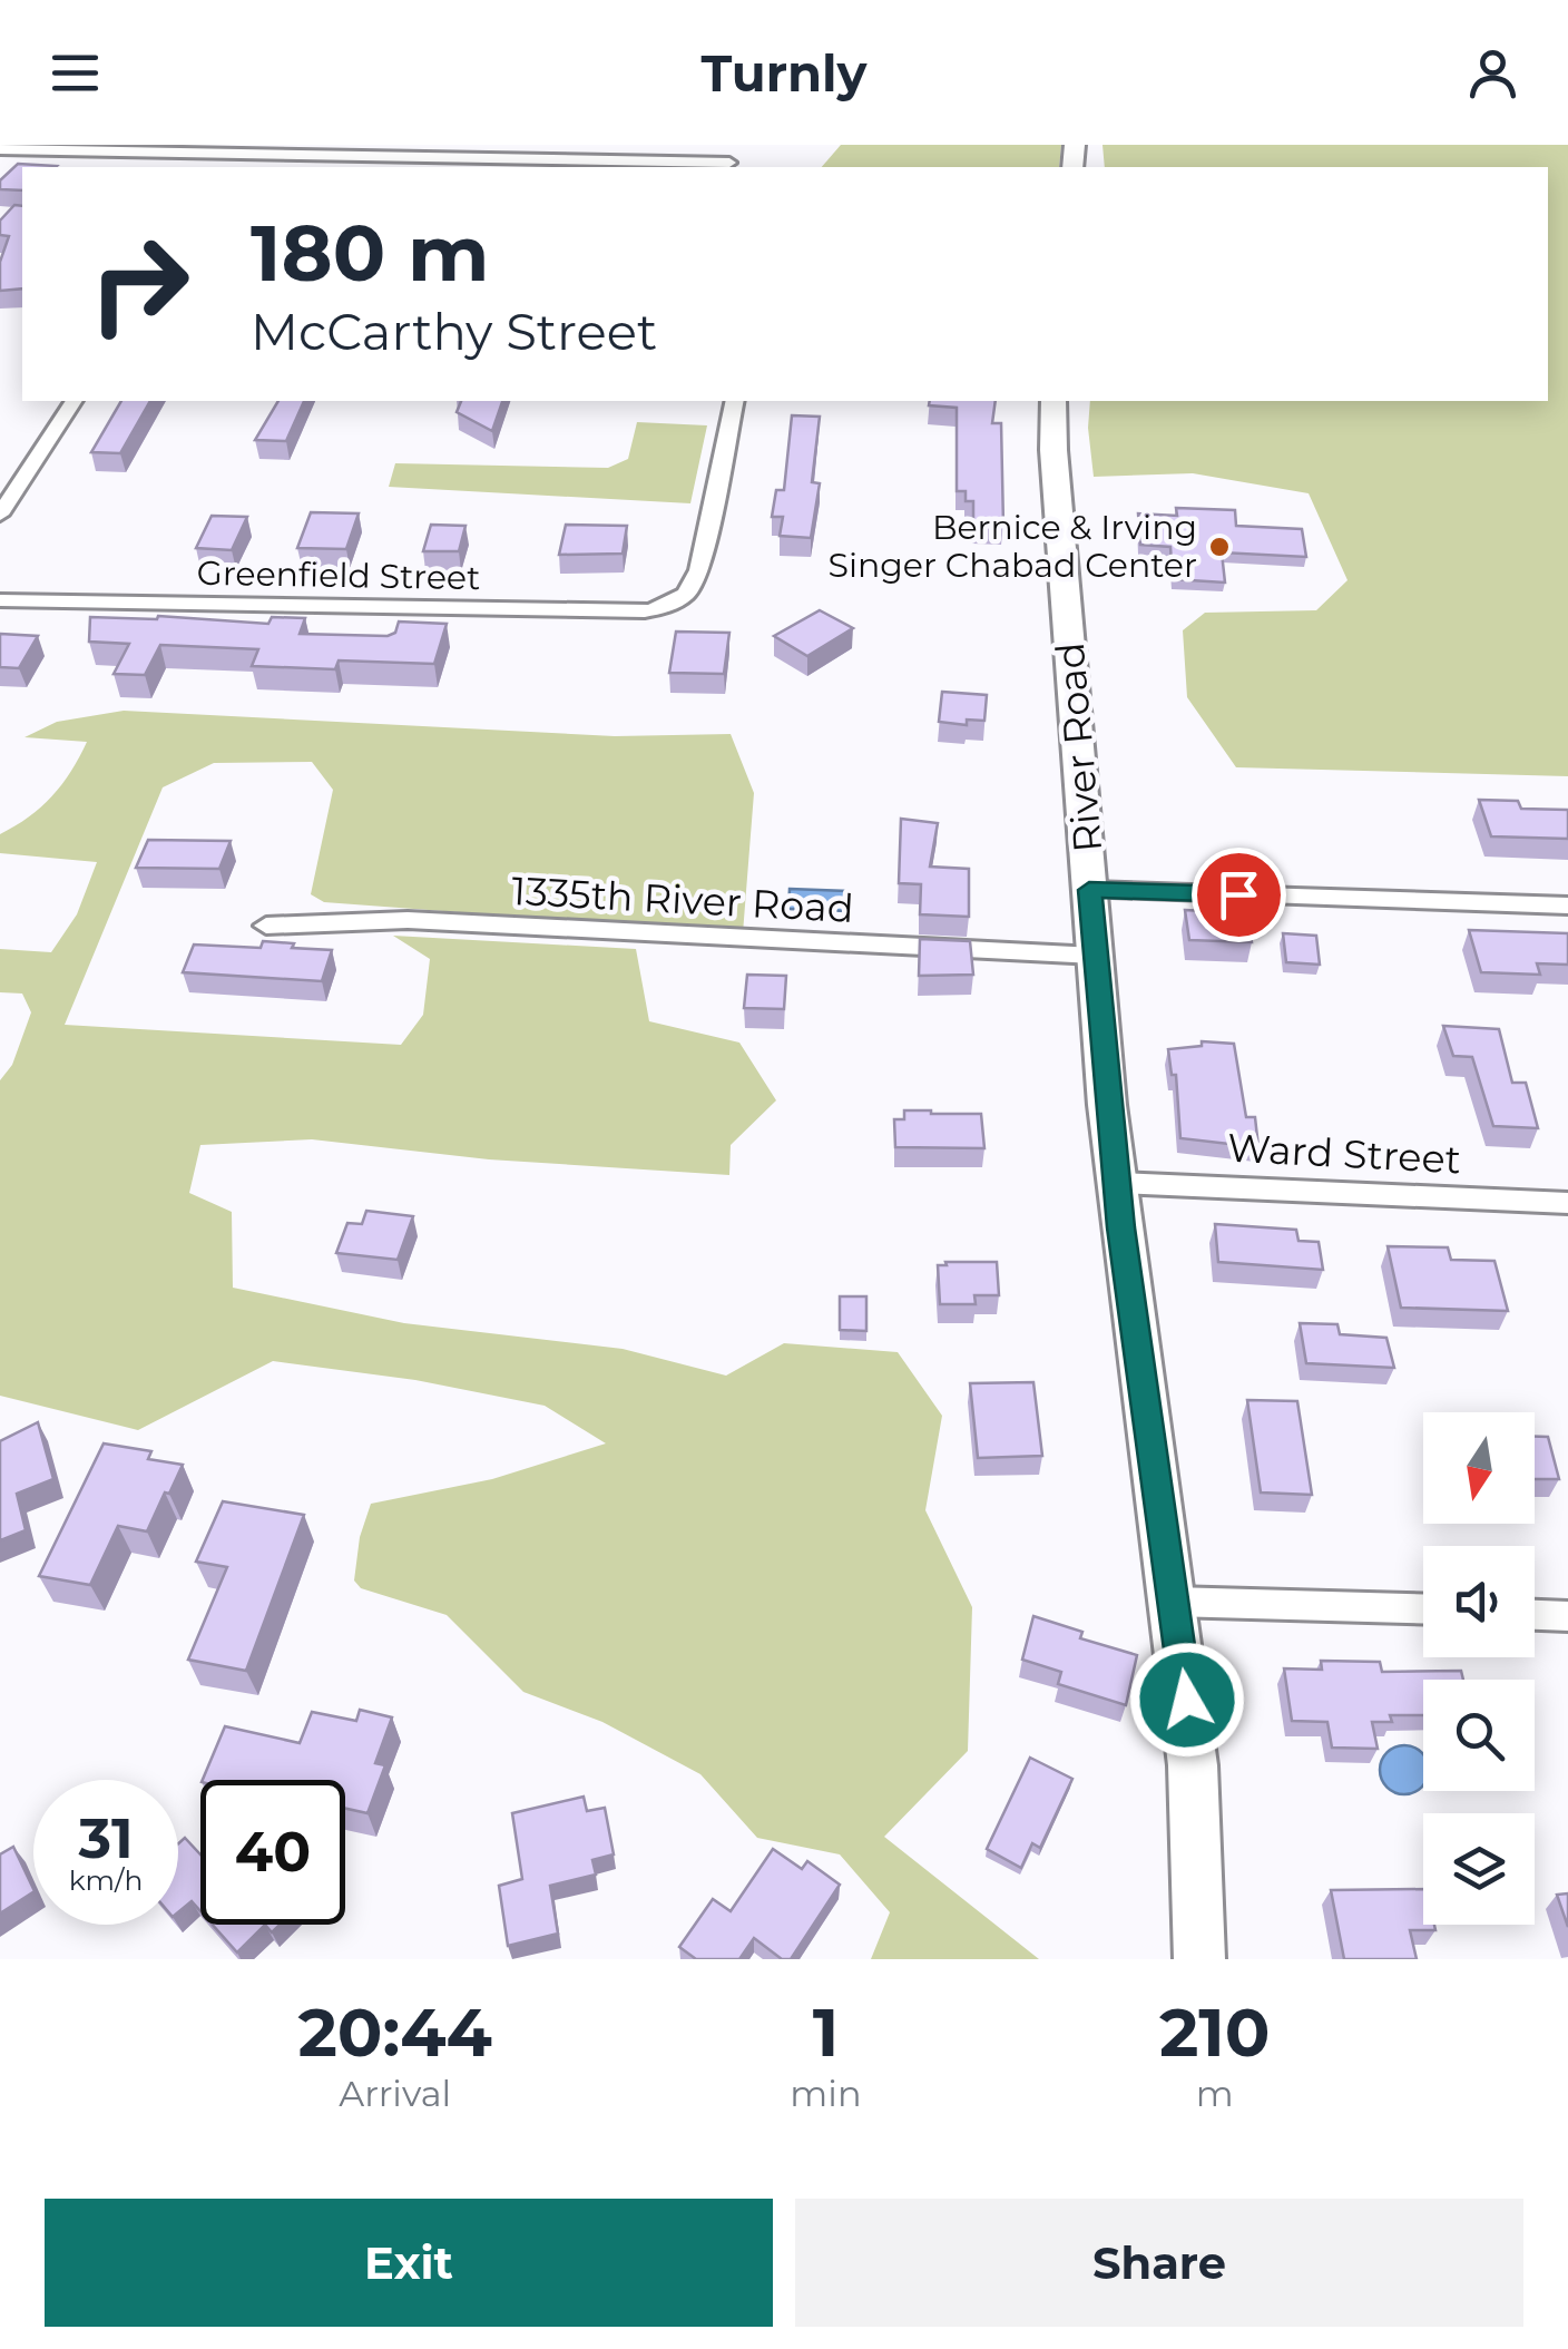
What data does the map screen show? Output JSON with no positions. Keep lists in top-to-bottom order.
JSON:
{
  "streets": {
    "street": [
      "Greenfield Street",
      "River Road",
      "1335th River Road",
      "Ward Street"
    ]
  },
  "crossings": [
    ["River Road", "1335th River Road"],
    ["River Road", "Ward Street"]
  ],
  "places": ["Bernice & Irving Singer Chabad Center"],
  "north": "bottom",
  "page": {
    "header": "Turnly",
    "turn": ["180 m", "McCarthy Street"],
    "speed": "31 km/h",
    "limit": "40",
    "eta": [
      "20:44",
      "Arrival",
      "1",
      "min",
      "210",
      "m"
    ],
    "buttons": ["Exit", "Share"]
  }
}
